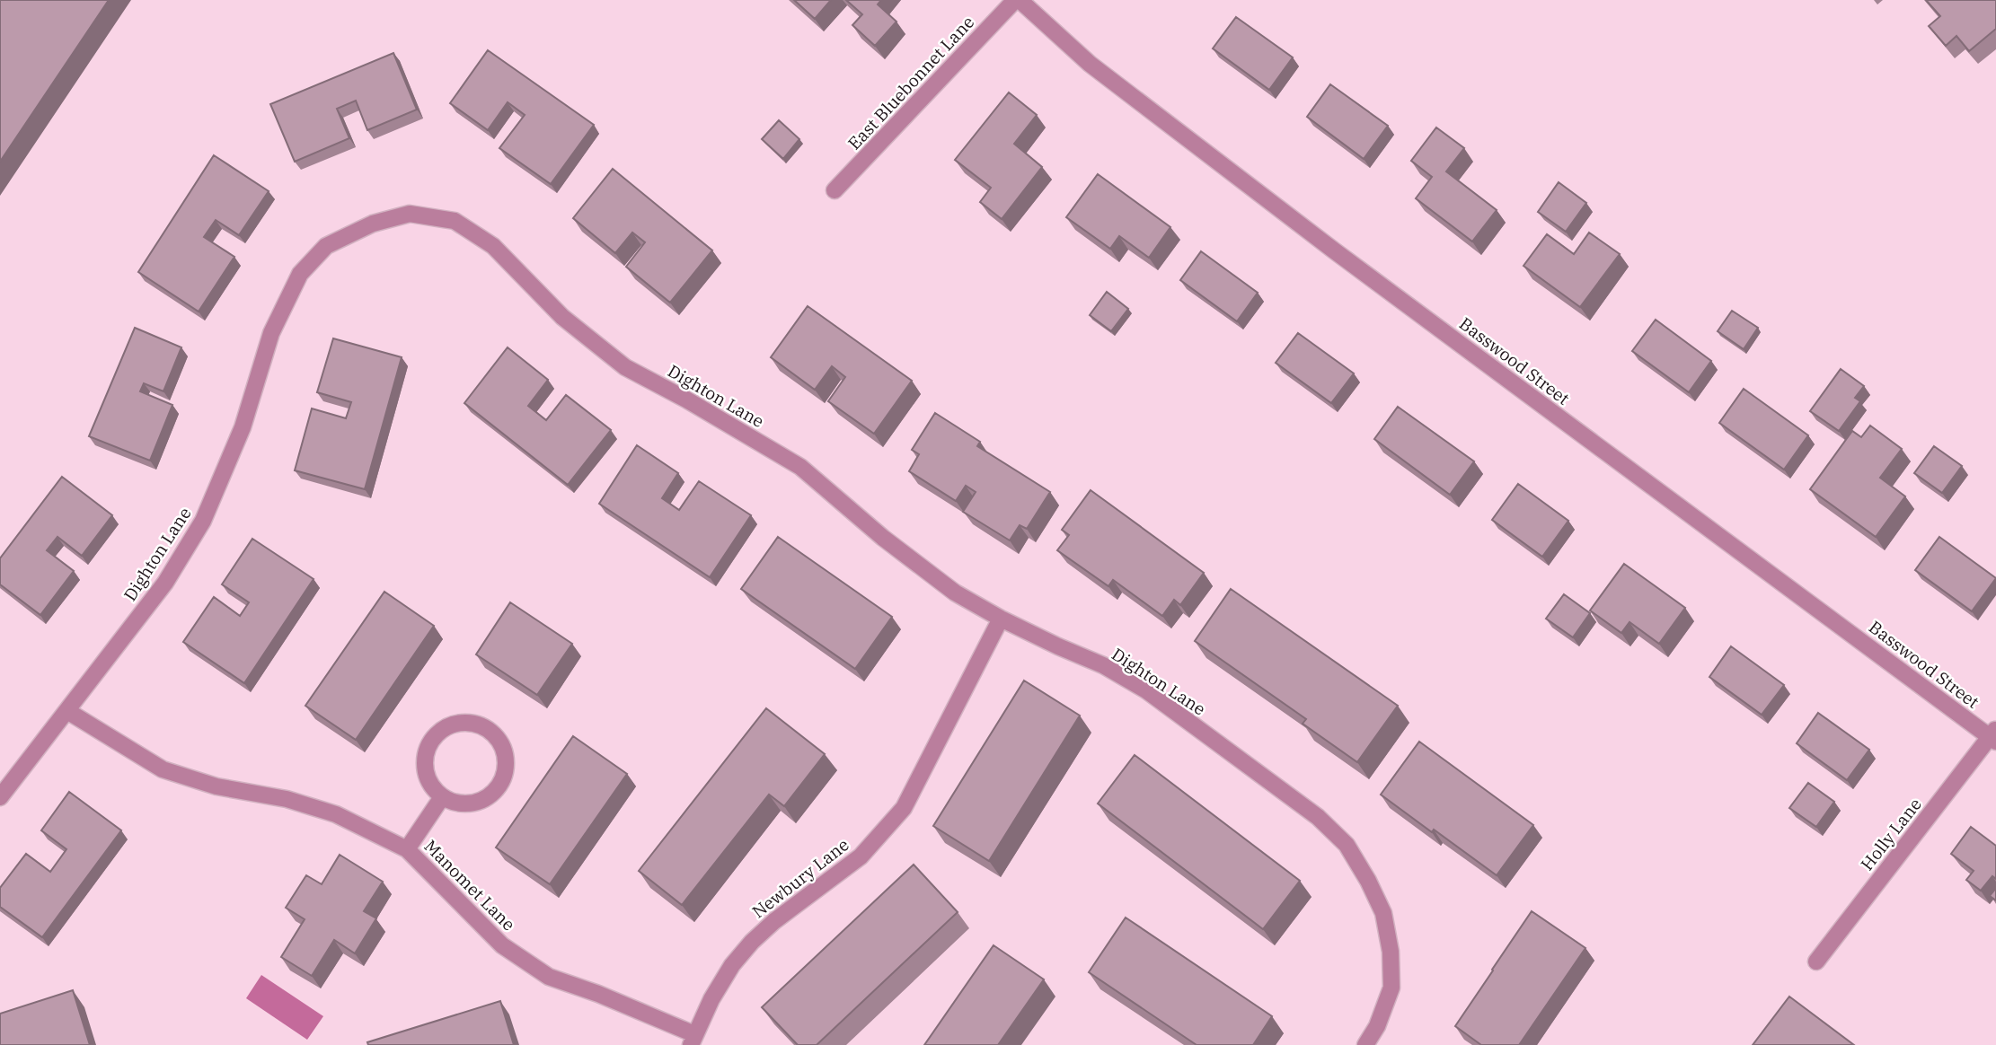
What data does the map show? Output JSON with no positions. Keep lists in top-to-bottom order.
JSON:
{
  "streets": {
    "street": [
      "East Bluebonnet Lane",
      "Basswood Street",
      "Dighton Lane",
      "Holly Lane",
      "Newbury Lane",
      "Manomet Lane"
    ]
  },
  "crossings": [
    ["East Bluebonnet Lane", "Basswood Street"],
    ["Basswood Street", "Holly Lane"],
    ["Dighton Lane", "Newbury Lane"],
    ["Dighton Lane", "Manomet Lane"],
    ["Newbury Lane", "Manomet Lane"]
  ]
}
